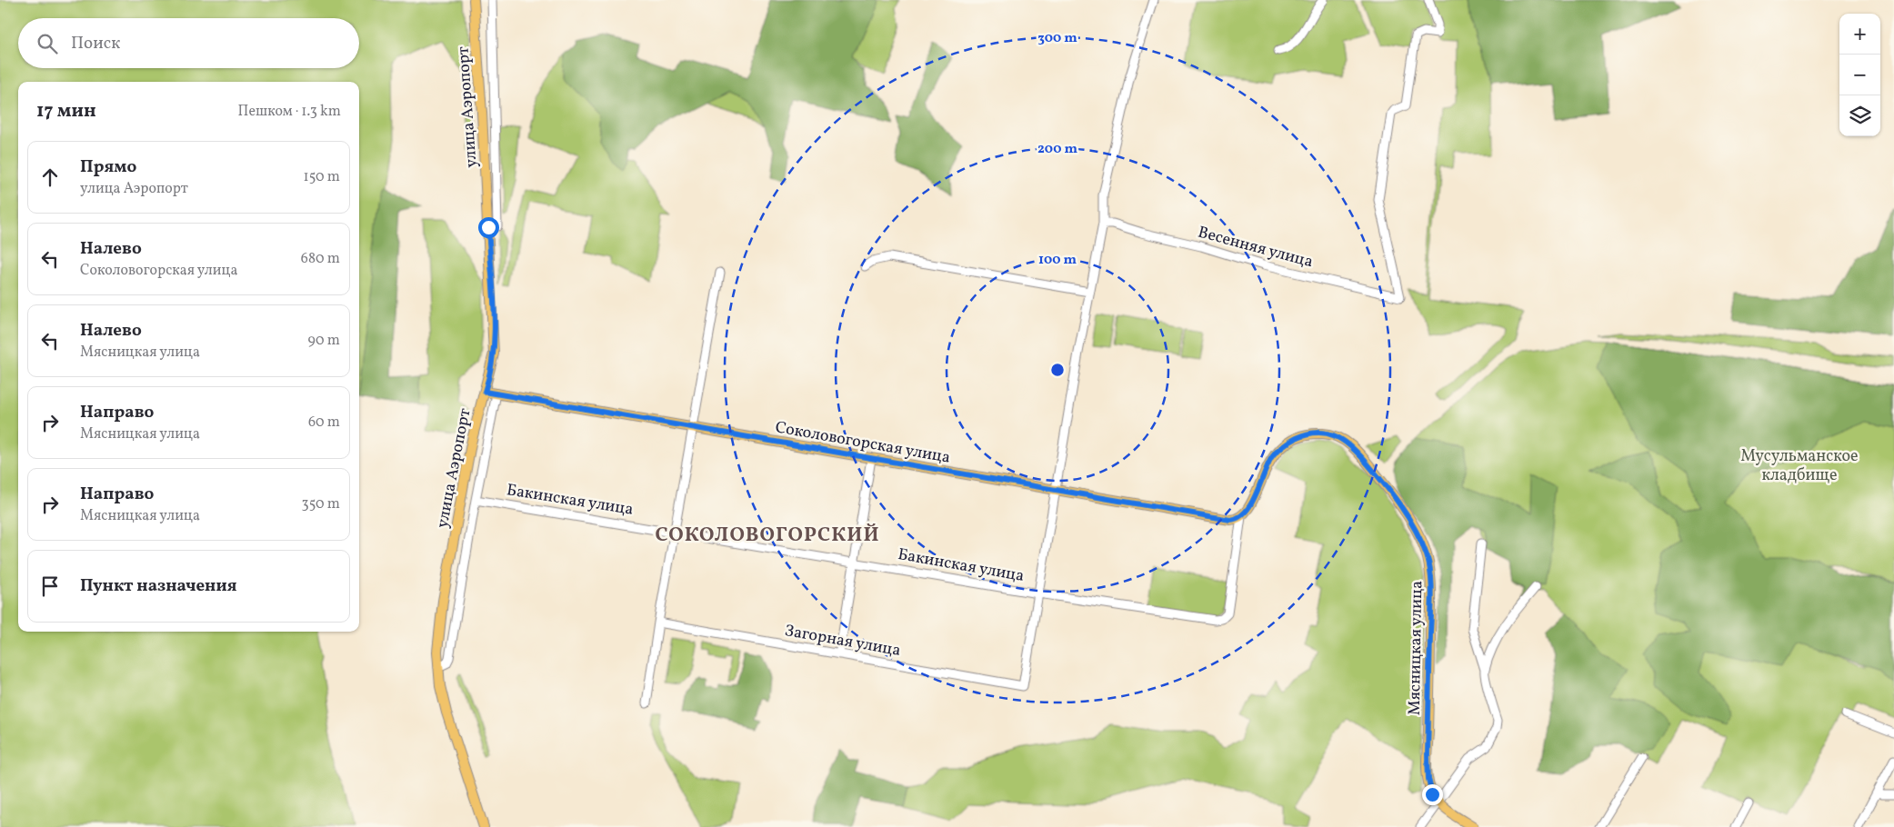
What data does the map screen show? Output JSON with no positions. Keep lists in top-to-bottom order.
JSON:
{
  "streets": {
    "main road": ["улица Аэропорт", "Соколовогорская улица", "Мясницкая улица"],
    "street": ["Весенняя улица", "Бакинская улица", "Загорная улица"]
  },
  "crossings": [
    ["улица Аэропорт", "Соколовогорская улица"],
    ["Соколовогорская улица", "Бакинская улица"],
    ["Соколовогорская улица", "Мясницкая улица"],
    ["Бакинская улица", "Загорная улица"],
    ["Бакинская улица", "Мясницкая улица"]
  ],
  "districts": ["СОКОЛОВОГОРСКИЙ"],
  "parks": ["Мусульманское кладбище"],
  "page": {
    "map_buttons": ["+", "−"],
    "search": "Поиск",
    "heading": ["17 мин", "Пешком · 1.3 km"],
    "list": [
      ["Прямо", "улица Аэропорт", "150 m"],
      ["Налево", "Соколовогорская улица", "680 m"],
      ["Налево", "Мясницкая улица", "90 m"],
      ["Направо", "Мясницкая улица", "60 m"],
      ["Направо", "Мясницкая улица", "350 m"],
      "Пункт назначения"
    ]
  },
  "rings": ["300 m", "200 m", "100 m"]
}
